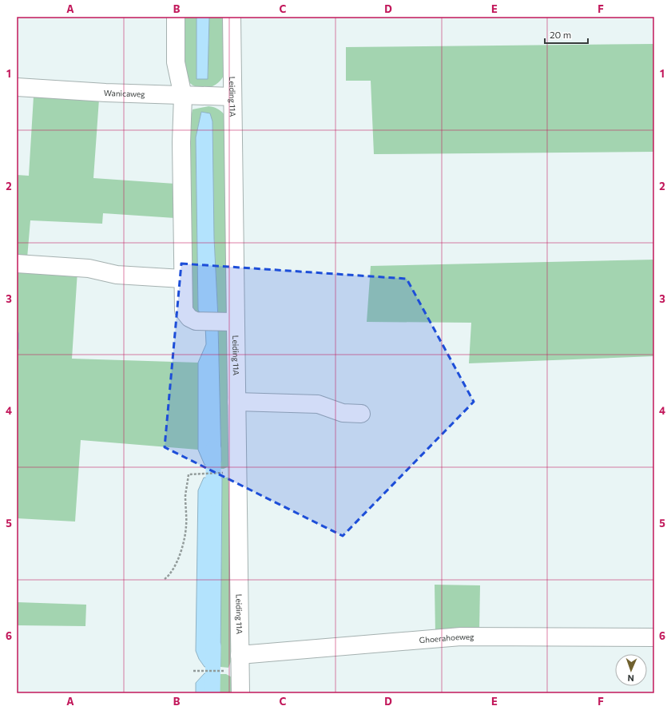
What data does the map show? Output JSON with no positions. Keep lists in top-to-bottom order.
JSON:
{
  "streets": {
    "street": ["Wanicaweg", "Leiding 11A", "Ghoerahoeweg"]
  },
  "crossings": [
    ["Wanicaweg", "Leiding 11A"],
    ["Leiding 11A", "Ghoerahoeweg"]
  ],
  "scale_bar": "20 m",
  "north": "bottom",
  "grid": {
    "columns": [
      "A",
      "B",
      "C",
      "D",
      "E",
      "F"
    ],
    "rows": [
      "1",
      "2",
      "3",
      "4",
      "5",
      "6"
    ]
  }
}
